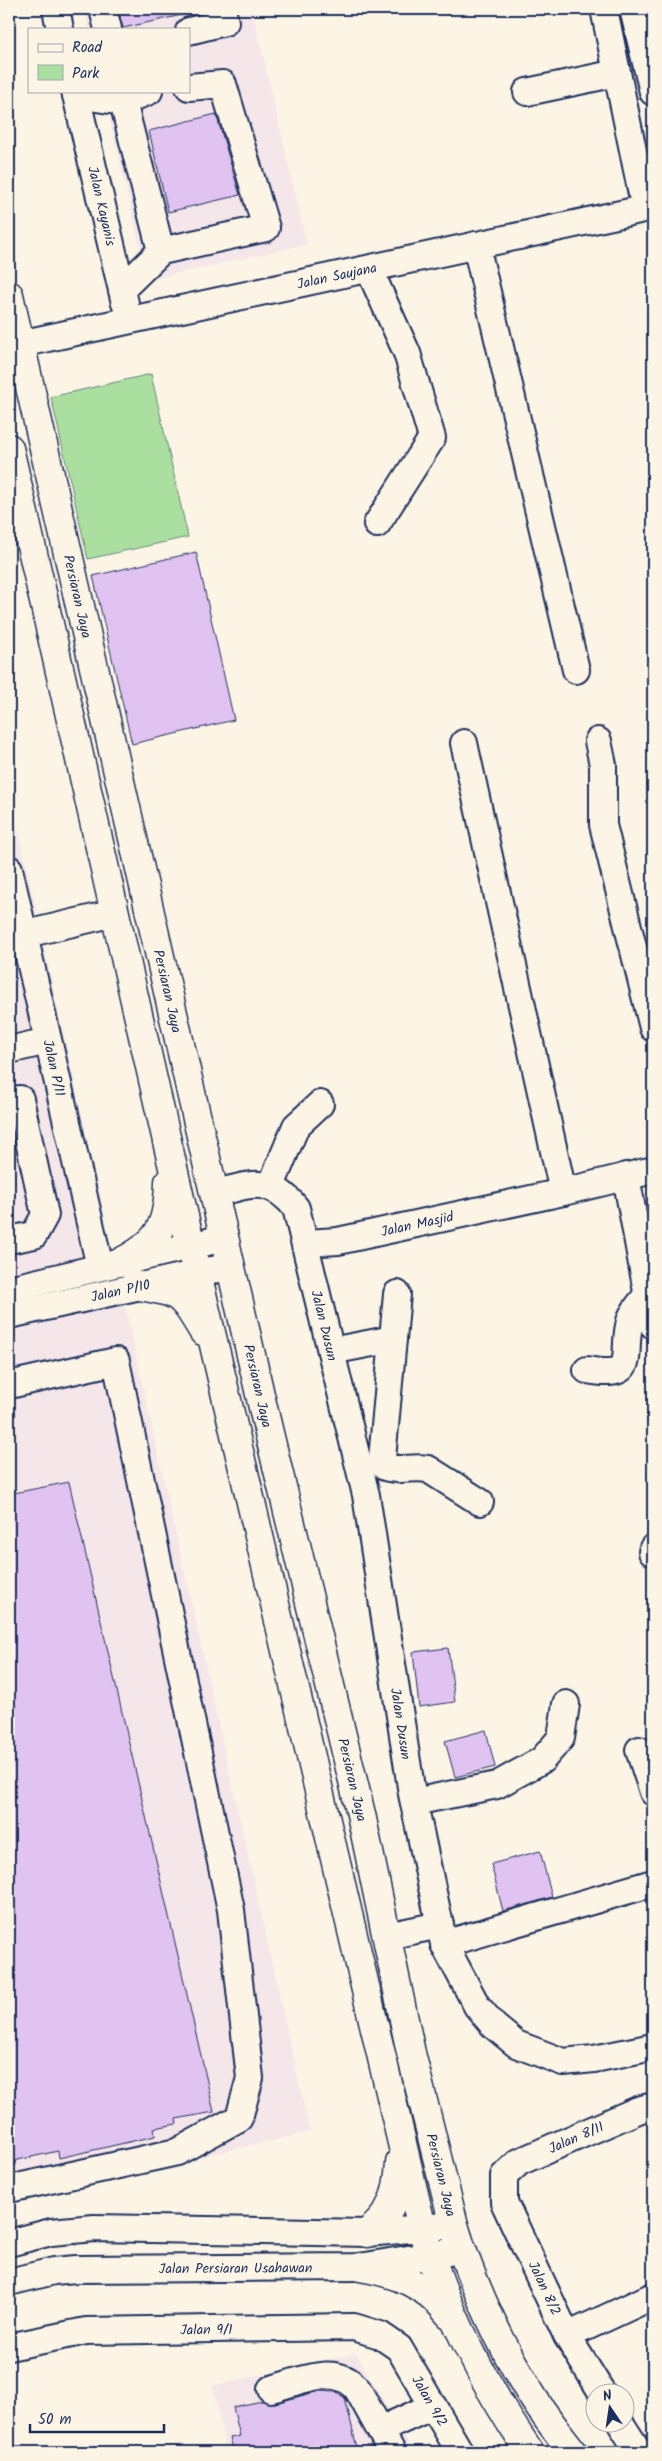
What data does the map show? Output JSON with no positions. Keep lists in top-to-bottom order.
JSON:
{
  "streets": {
    "main road": ["Persiaran Jaya"],
    "street": [
      "Jalan Kayanis",
      "Jalan Saujana",
      "Jalan P/11",
      "Jalan Masjid",
      "Jalan P/10",
      "Jalan Dusun",
      "Jalan 8/11",
      "Jalan Persiaran Usahawan",
      "Jalan 8/2",
      "Jalan 9/1",
      "Jalan 9/2"
    ]
  },
  "crossings": [
    ["Jalan Kayanis", "Jalan Saujana"],
    ["Jalan Saujana", "Persiaran Jaya"],
    ["Persiaran Jaya", "Jalan P/10"],
    ["Persiaran Jaya", "Jalan Persiaran Usahawan"],
    ["Jalan P/11", "Jalan P/10"],
    ["Jalan Masjid", "Jalan Dusun"],
    ["Jalan 8/11", "Jalan 8/2"],
    ["Jalan 9/1", "Jalan 9/2"]
  ],
  "legend": ["Road", "Park"],
  "scale_bar": "50 m",
  "north": "top"
}
